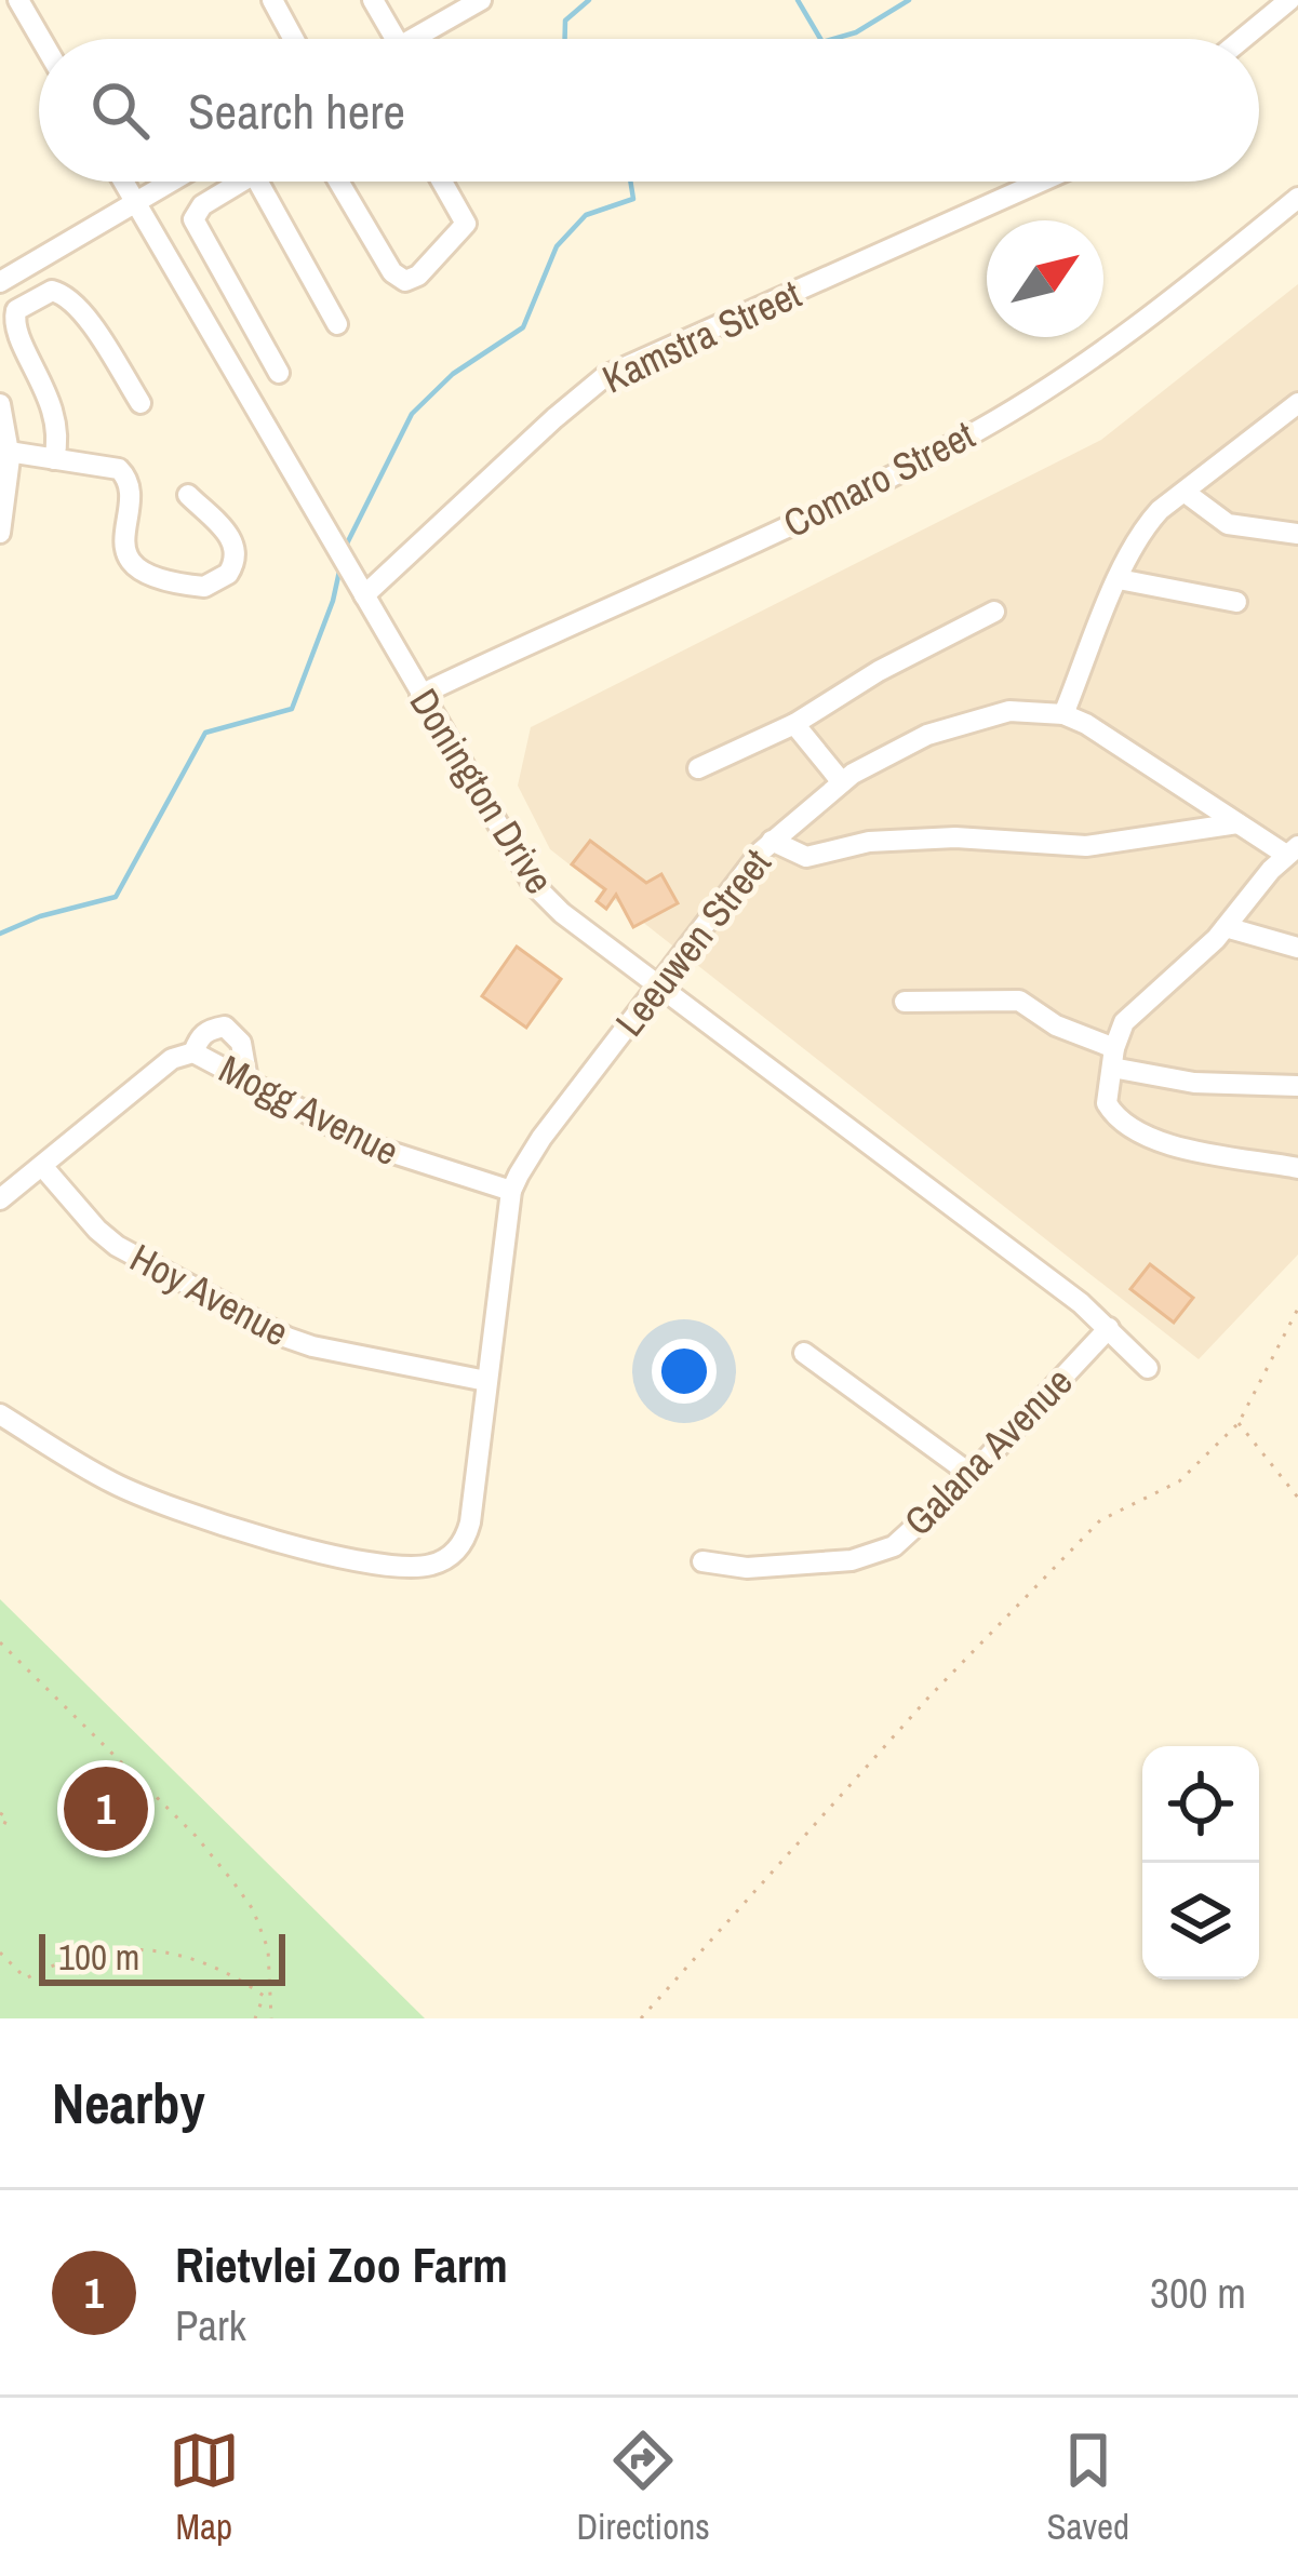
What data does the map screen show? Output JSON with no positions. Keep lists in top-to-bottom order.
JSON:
{
  "streets": {
    "street": [
      "Kamstra Street",
      "Comaro Street",
      "Donington Drive",
      "Leeuwen Street",
      "Mogg Avenue",
      "Hoy Avenue",
      "Galana Avenue"
    ]
  },
  "crossings": [
    ["Kamstra Street", "Donington Drive"],
    ["Comaro Street", "Donington Drive"],
    ["Donington Drive", "Leeuwen Street"],
    ["Donington Drive", "Galana Avenue"],
    ["Leeuwen Street", "Mogg Avenue"],
    ["Leeuwen Street", "Hoy Avenue"],
    ["Mogg Avenue", "Hoy Avenue"]
  ],
  "scale_bar": "100 m",
  "north": "top right",
  "page": {
    "search": "Search here",
    "pins": "1",
    "scale": "100 m",
    "heading": "Nearby",
    "list": [
      {
        "mark": "1",
        "name": "Rietvlei Zoo Farm",
        "note": "Park",
        "value": "300 m"
      }
    ],
    "nav": ["Map", "Directions", "Saved"]
  }
}
